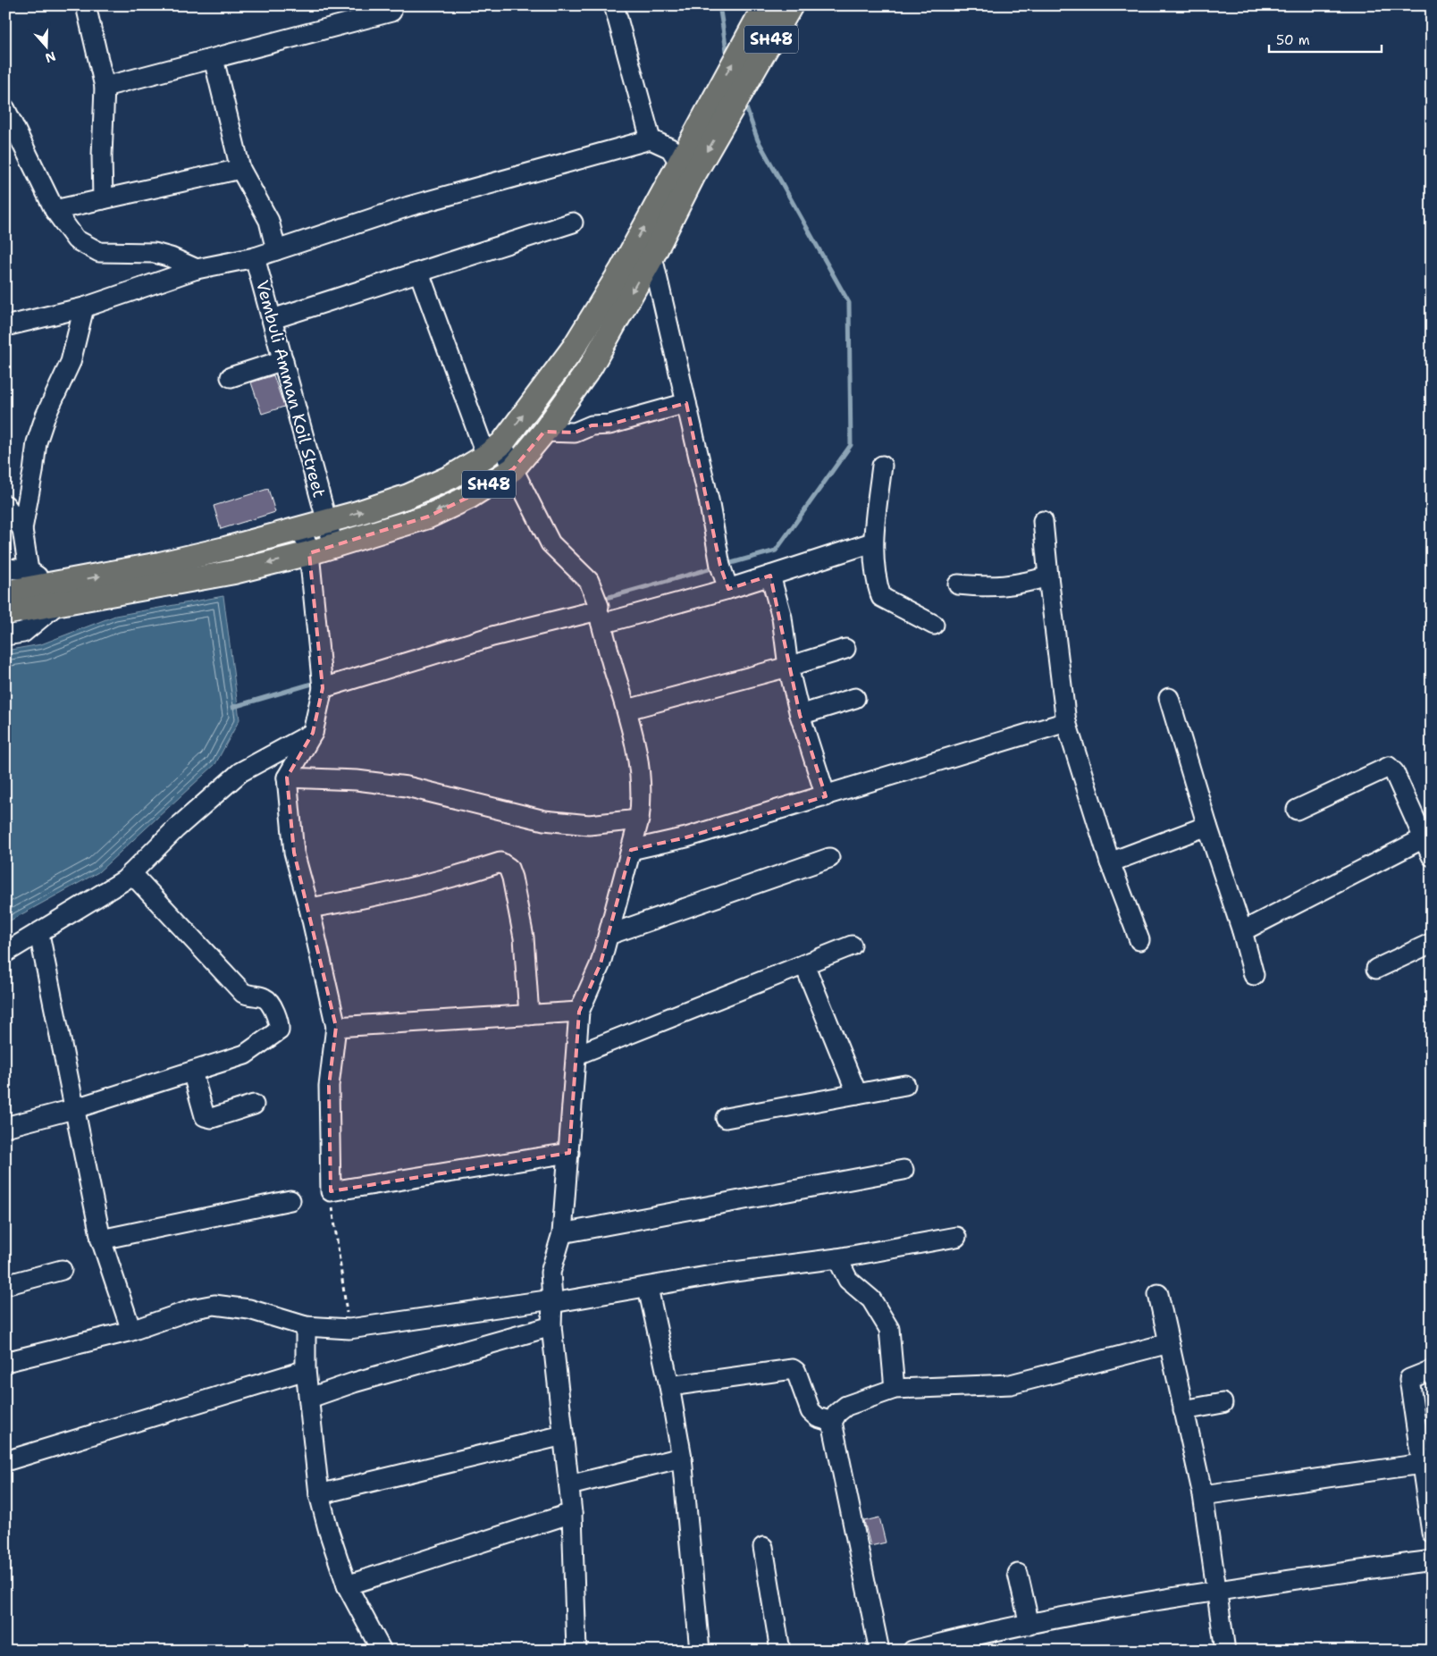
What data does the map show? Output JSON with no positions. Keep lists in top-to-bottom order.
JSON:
{
  "streets": {
    "main road": ["SH48"],
    "street": ["Vembuli Amman Koil Street"]
  },
  "crossings": [
    ["SH48", "Vembuli Amman Koil Street"]
  ],
  "scale_bar": "50 m",
  "north": "bottom"
}
